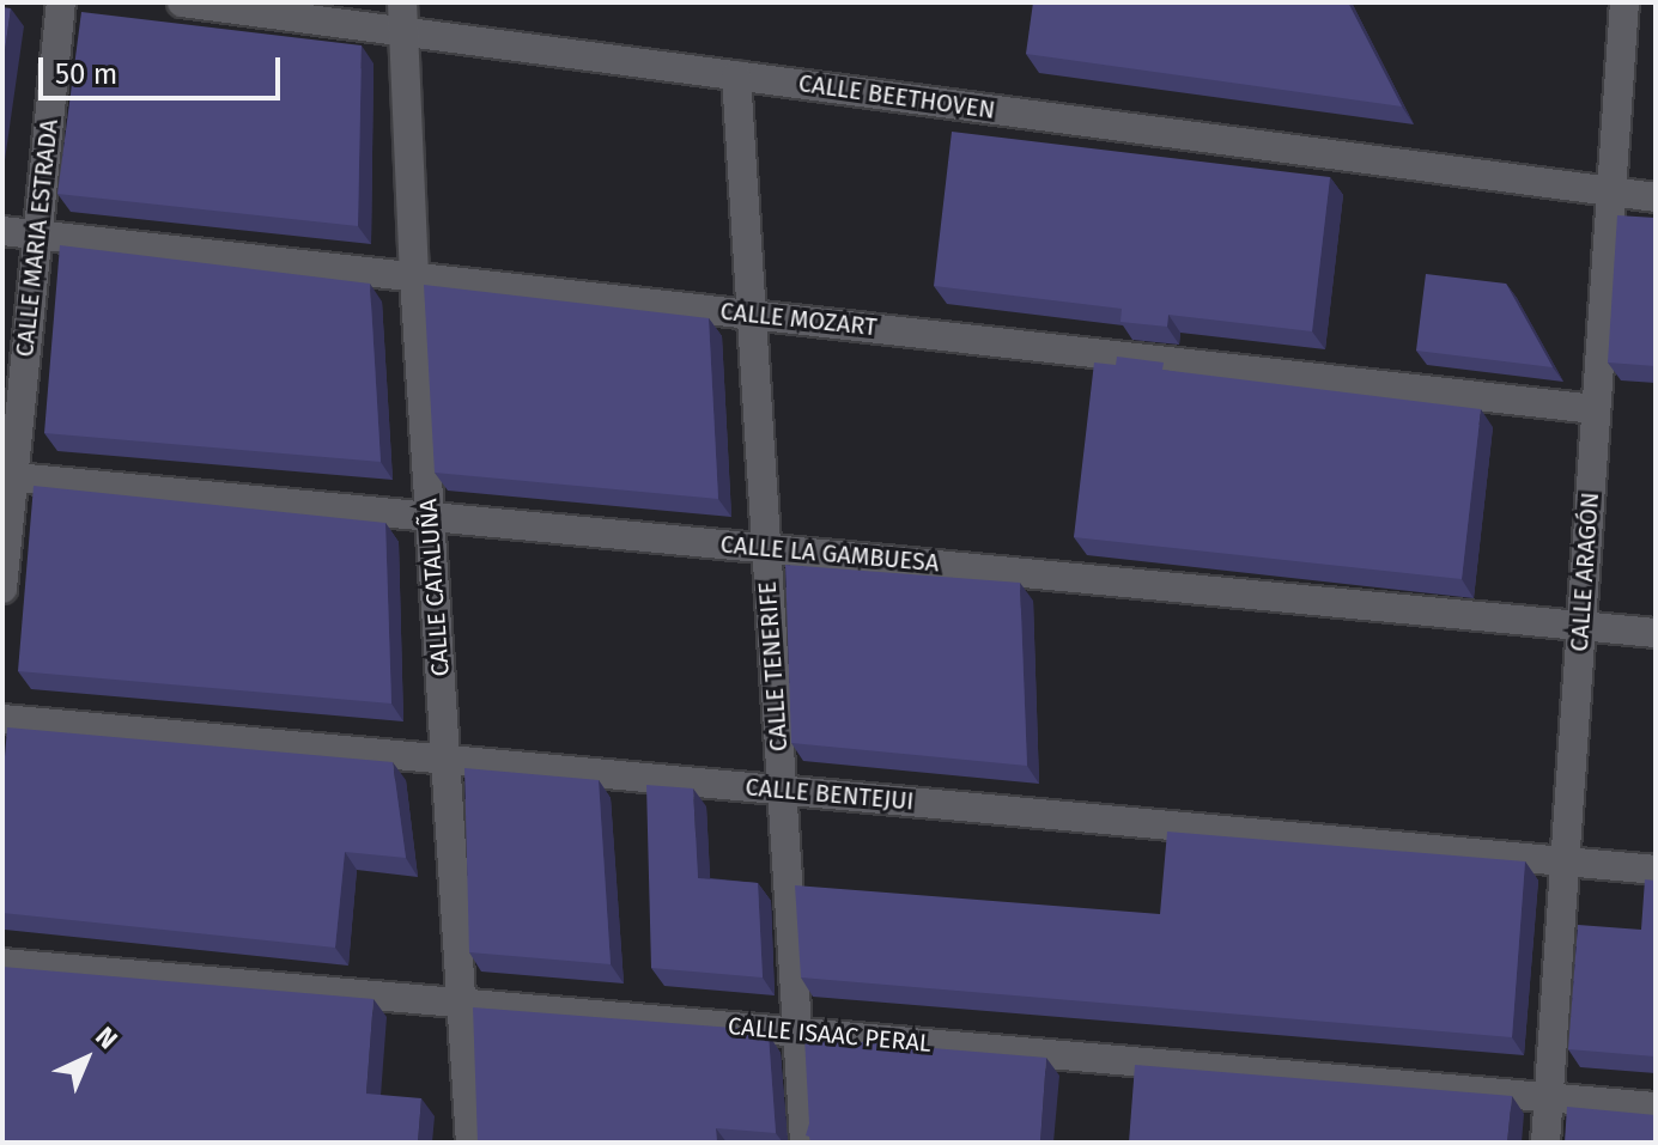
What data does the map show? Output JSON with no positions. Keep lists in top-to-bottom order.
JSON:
{
  "streets": {
    "street": [
      "CALLE BEETHOVEN",
      "CALLE MARIA ESTRADA",
      "CALLE MOZART",
      "CALLE LA GAMBUESA",
      "CALLE ARAGÓN",
      "CALLE CATALUÑA",
      "CALLE TENERIFE",
      "CALLE BENTEJUI",
      "CALLE ISAAC PERAL"
    ]
  },
  "crossings": [
    ["CALLE BEETHOVEN", "CALLE ARAGÓN"],
    ["CALLE BEETHOVEN", "CALLE CATALUÑA"],
    ["CALLE BEETHOVEN", "CALLE TENERIFE"],
    ["CALLE MARIA ESTRADA", "CALLE MOZART"],
    ["CALLE MARIA ESTRADA", "CALLE LA GAMBUESA"],
    ["CALLE MOZART", "CALLE ARAGÓN"],
    ["CALLE MOZART", "CALLE CATALUÑA"],
    ["CALLE MOZART", "CALLE TENERIFE"],
    ["CALLE LA GAMBUESA", "CALLE ARAGÓN"],
    ["CALLE LA GAMBUESA", "CALLE CATALUÑA"],
    ["CALLE LA GAMBUESA", "CALLE TENERIFE"],
    ["CALLE ARAGÓN", "CALLE BENTEJUI"],
    ["CALLE ARAGÓN", "CALLE ISAAC PERAL"],
    ["CALLE CATALUÑA", "CALLE BENTEJUI"],
    ["CALLE CATALUÑA", "CALLE ISAAC PERAL"],
    ["CALLE TENERIFE", "CALLE BENTEJUI"],
    ["CALLE TENERIFE", "CALLE ISAAC PERAL"]
  ],
  "scale_bar": "50 m",
  "north": "top right"
}
